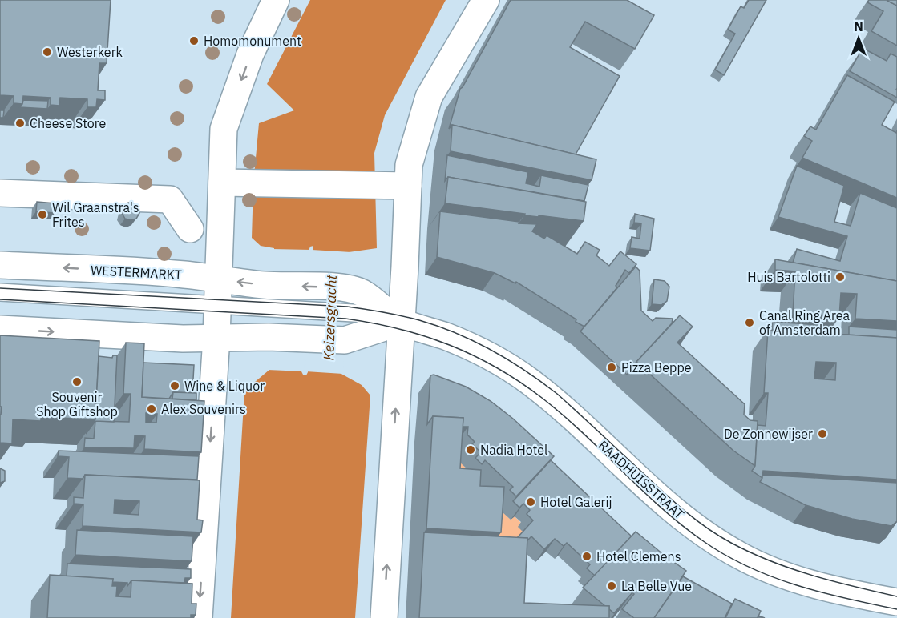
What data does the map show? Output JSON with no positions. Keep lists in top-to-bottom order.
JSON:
{
  "streets": {
    "street": ["WESTERMARKT", "RAADHUISSTRAAT"]
  },
  "crossings": [
    ["WESTERMARKT", "RAADHUISSTRAAT"]
  ],
  "water": ["Keizersgracht"],
  "places": [
    "Homomonument",
    "Westerkerk",
    "Cheese Store",
    "Wil Graanstra's Frites",
    "Huis Bartolotti",
    "Canal Ring Area of Amsterdam",
    "Pizza Beppe",
    "Souvenir Shop Giftshop",
    "Wine & Liquor",
    "Alex Souvenirs",
    "De Zonnewijser",
    "Nadia Hotel",
    "Hotel Galerij",
    "Hotel Clemens",
    "La Belle Vue"
  ],
  "north": "top"
}
